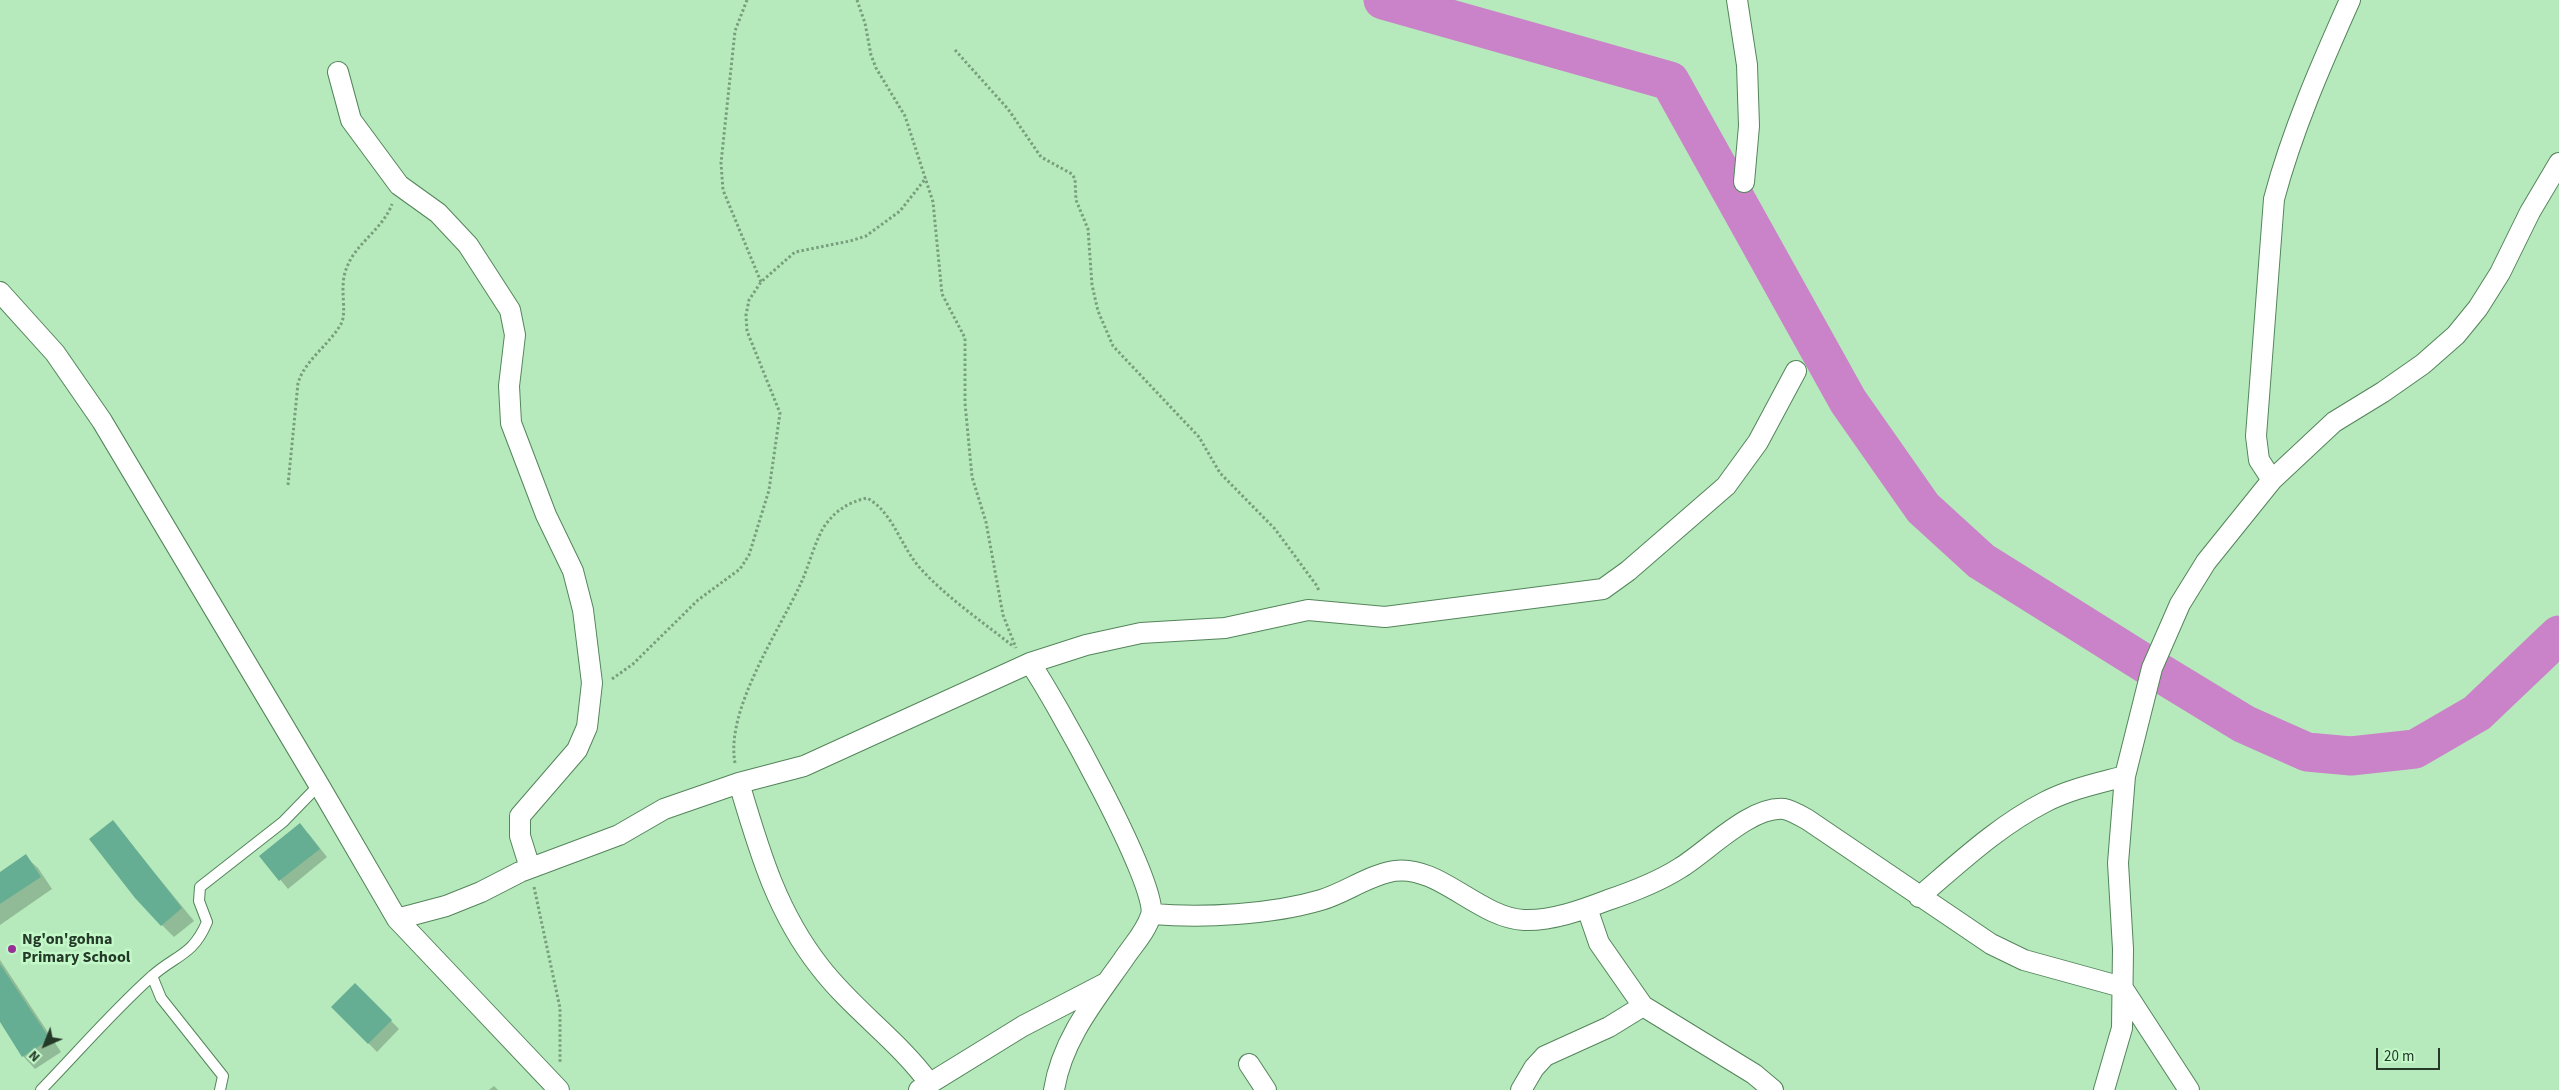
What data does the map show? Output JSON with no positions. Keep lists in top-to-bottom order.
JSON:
{
  "places": ["Ng'on'gohna Primary School"],
  "scale_bar": "20 m",
  "north": "bottom left"
}
